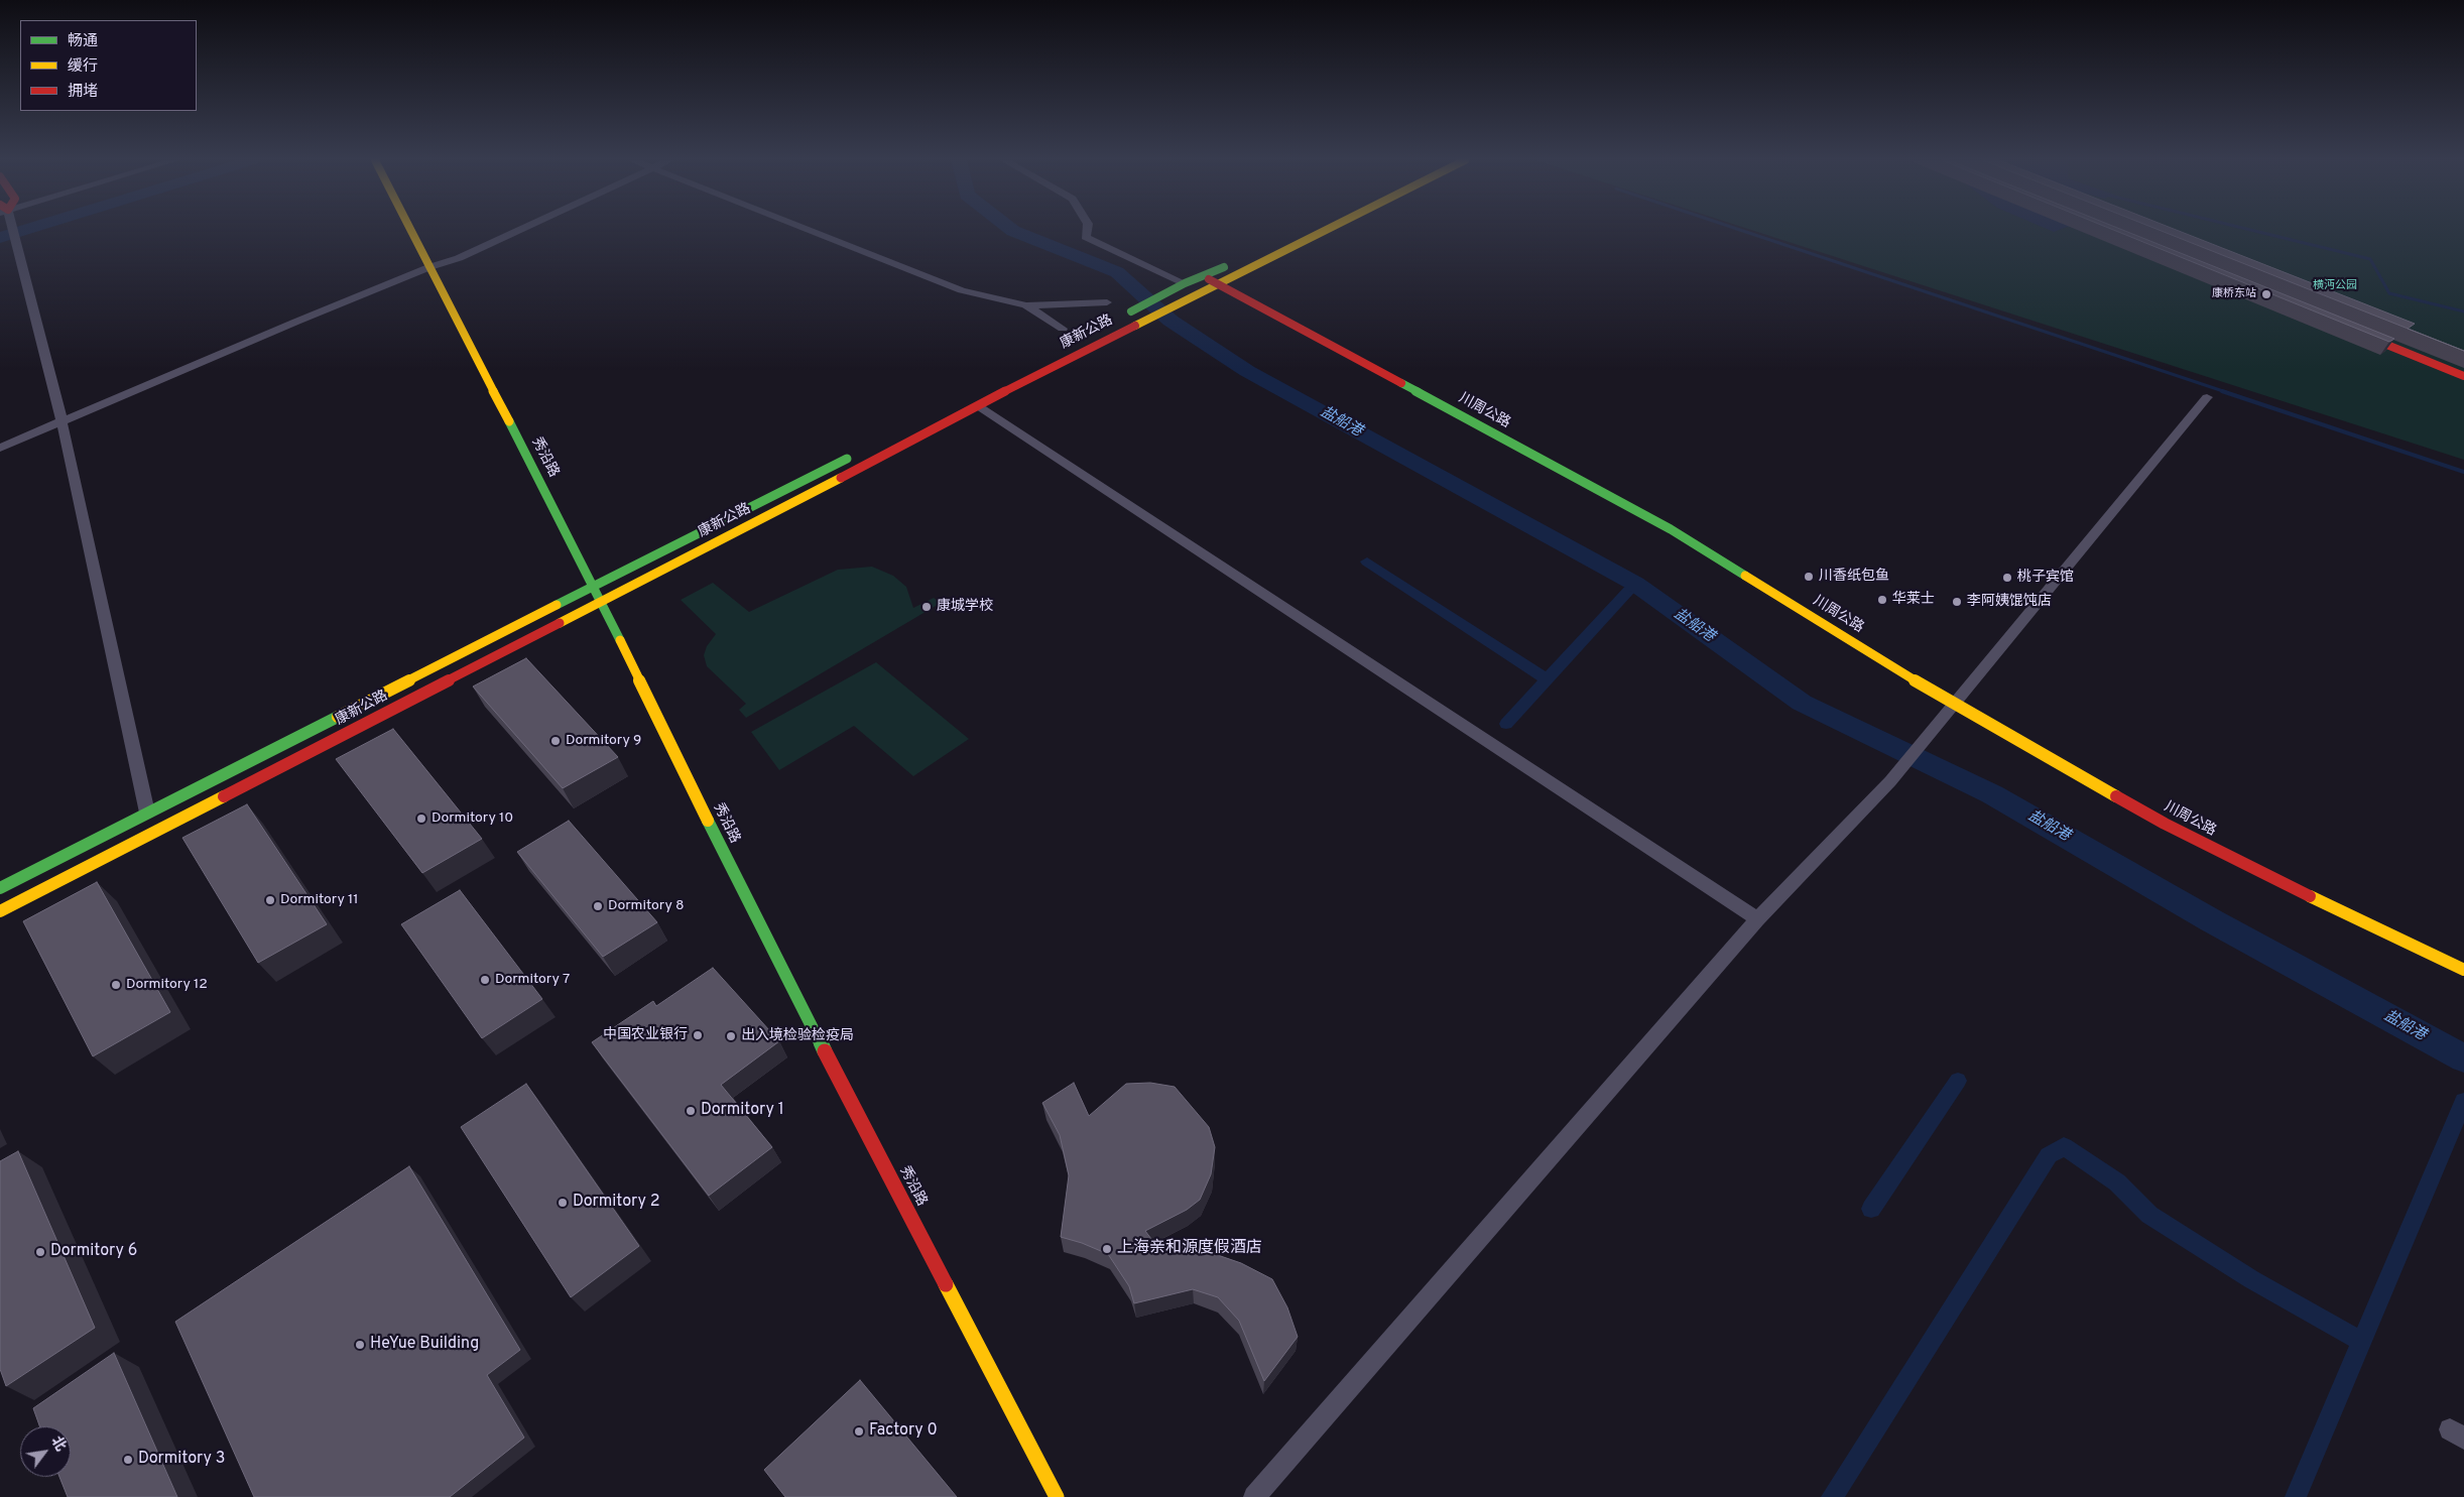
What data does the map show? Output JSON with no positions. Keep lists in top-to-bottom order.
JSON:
{
  "streets": {
    "main road": ["康新公路", "川周公路", "秀沿路"]
  },
  "crossings": [
    ["康新公路", "川周公路"],
    ["康新公路", "秀沿路"]
  ],
  "water": ["盐船港"],
  "parks": ["横沔公园"],
  "places": [
    "康桥东站",
    "川香纸包鱼",
    "桃子宾馆",
    "华莱士",
    "李阿姨馄饨店",
    "康城学校",
    "Dormitory 9",
    "Dormitory 10",
    "Dormitory 11",
    "Dormitory 8",
    "Dormitory 7",
    "Dormitory 12",
    "中国农业银行",
    "出入境检验检疫局",
    "Dormitory 1",
    "Dormitory 2",
    "上海亲和源度假酒店",
    "Dormitory 6",
    "HeYue Building",
    "Factory 0",
    "Dormitory 3"
  ],
  "legend": ["畅通", "缓行", "拥堵"],
  "north": "top right"
}
